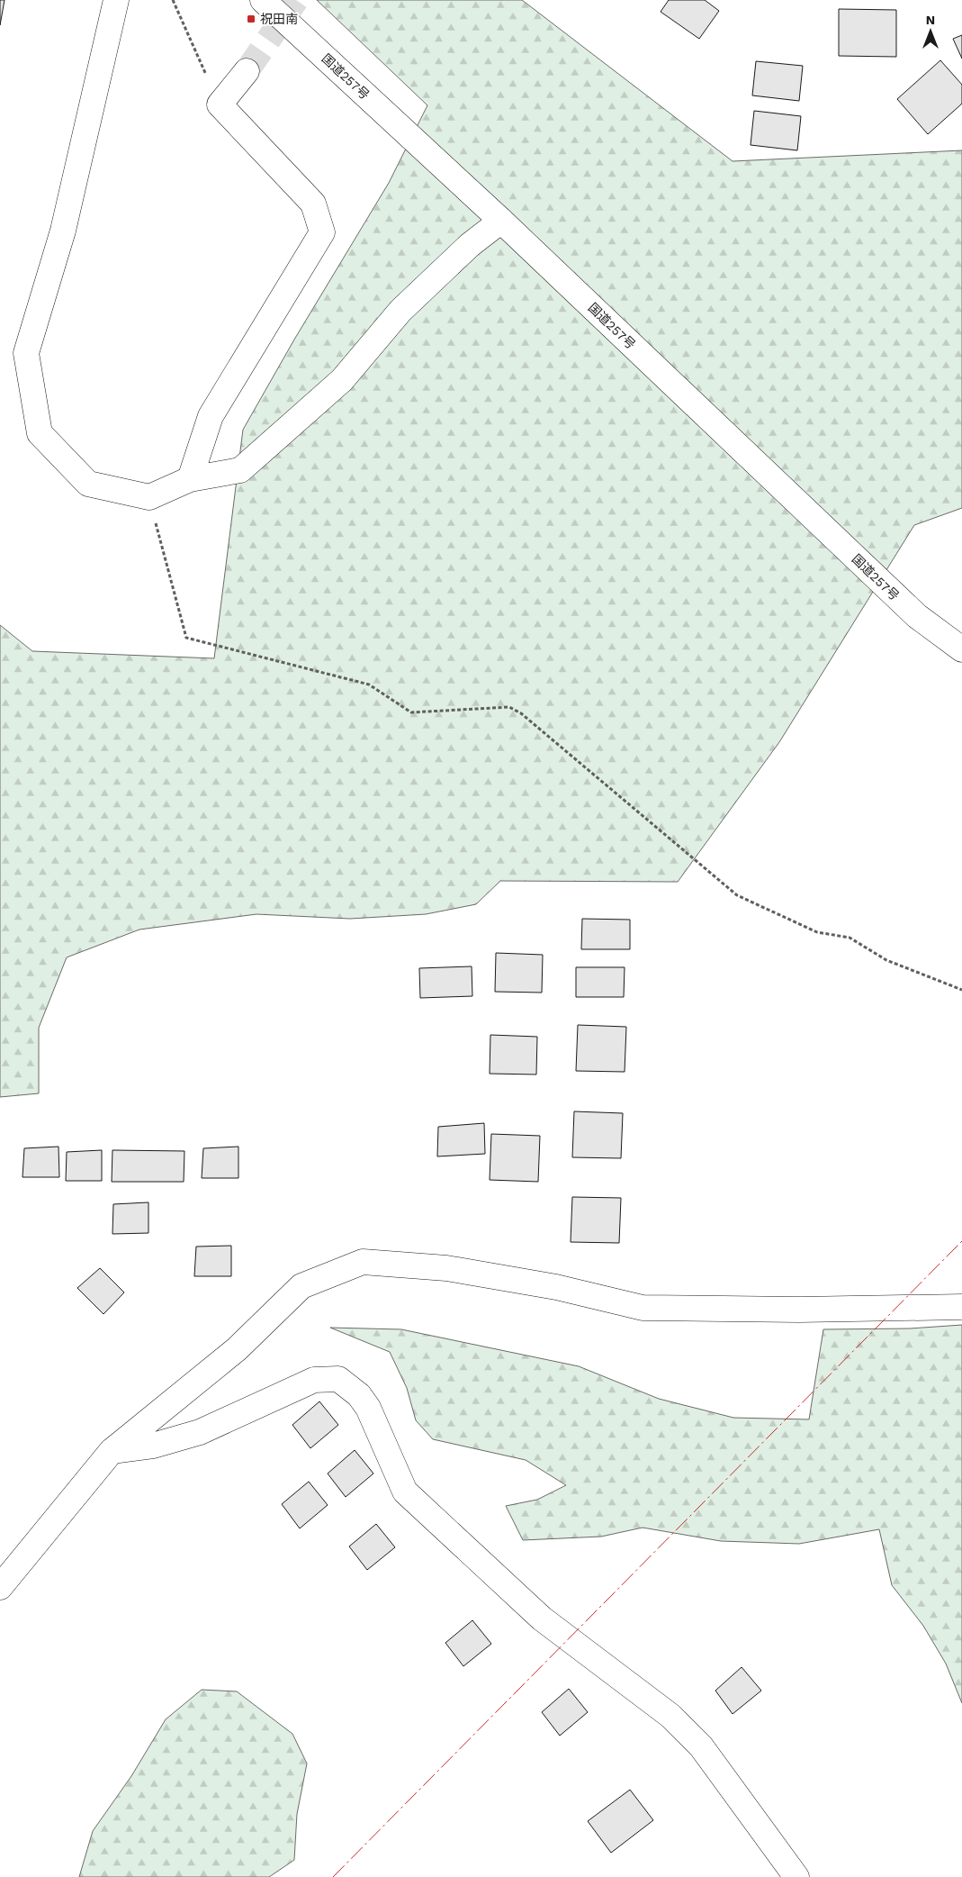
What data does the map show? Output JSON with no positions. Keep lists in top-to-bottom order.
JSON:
{
  "streets": {
    "main road": ["国道257号"]
  },
  "places": {
    "transit": ["祝田南"]
  },
  "north": "top"
}
